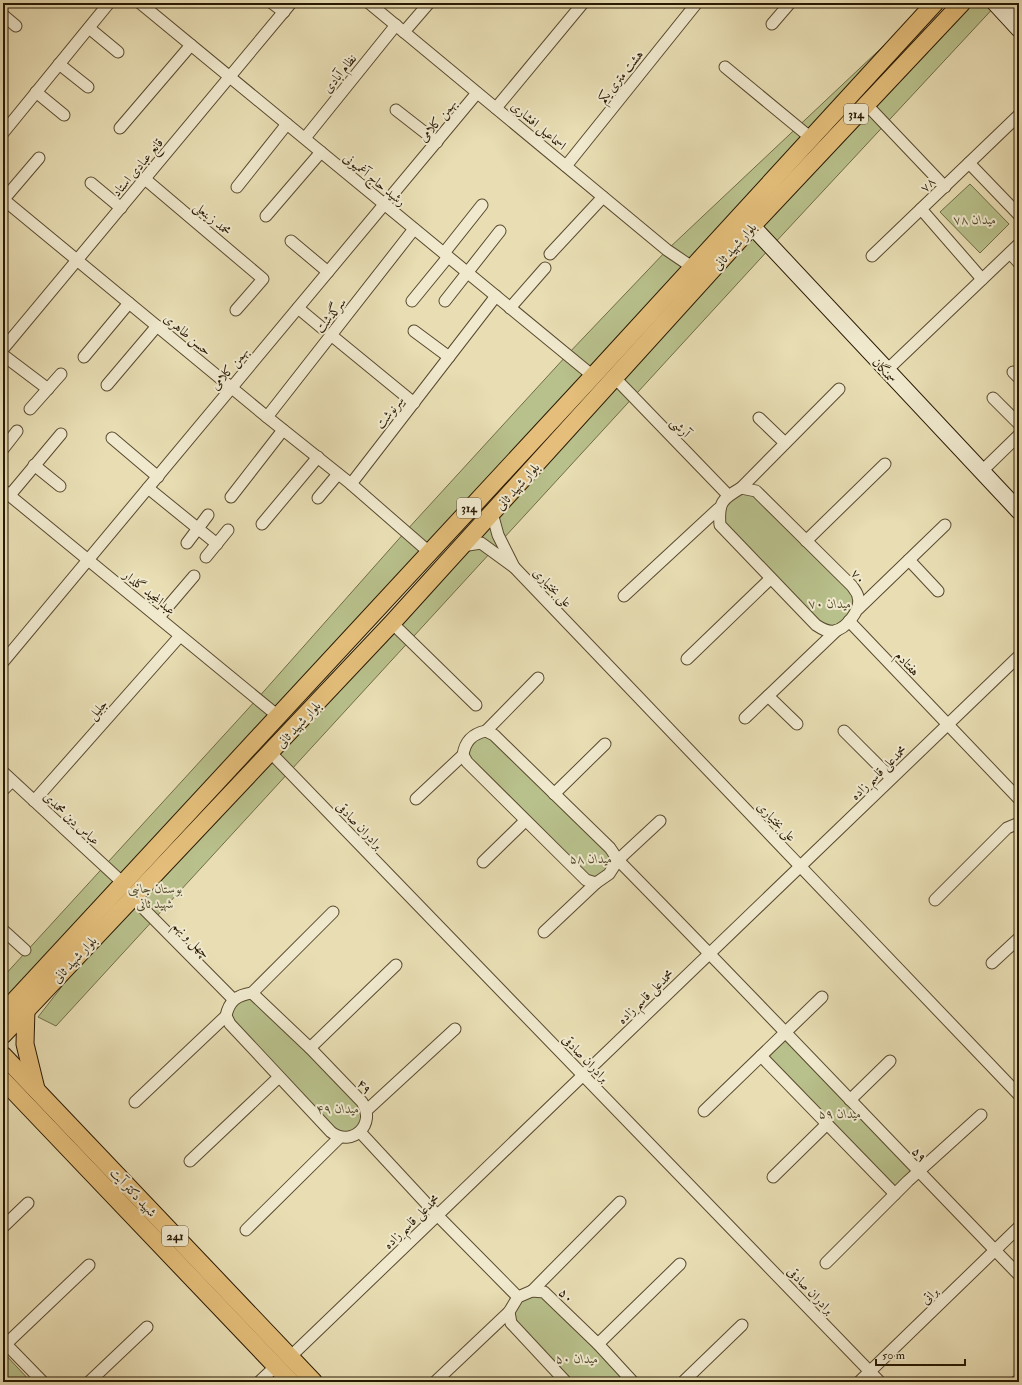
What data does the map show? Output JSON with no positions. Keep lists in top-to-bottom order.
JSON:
{
  "streets": {
    "main road": [
      "314",
      "بلوار شهید ثانی",
      "سمنگان",
      "شهید دکتر آیت",
      "241"
    ],
    "street": [
      "نظام آبادی",
      "هشت متری یکم",
      "بهمن کلامی",
      "اسماعیل افشاری",
      "قانع عبادی استاد",
      "رشید حاج آغمیونی",
      "۷۸",
      "محمد زینعلی",
      "سرگذشت",
      "حسن طاهری",
      "سرنوشت",
      "آرشی",
      "۷۰",
      "علی بختیاری",
      "عبدالمجید گلدار",
      "هفتادم",
      "جلیل",
      "محمدعلی قاسم زاده",
      "عباس دین محمدی",
      "برادران صادقی",
      "چهل و نهم",
      "۴۹",
      "۵۹",
      "۵۰",
      "براتی"
    ]
  },
  "crossings": [
    ["نظام آبادی", "اسماعیل افشاری"],
    ["نظام آبادی", "رشید حاج آغمیونی"],
    ["هشت متری یکم", "اسماعیل افشاری"],
    ["بهمن کلامی", "اسماعیل افشاری"],
    ["بهمن کلامی", "رشید حاج آغمیونی"],
    ["بهمن کلامی", "حسن طاهری"],
    ["بهمن کلامی", "عبدالمجید گلدار"],
    ["اسماعیل افشاری", "بلوار شهید ثانی"],
    ["قانع عبادی استاد", "رشید حاج آغمیونی"],
    ["قانع عبادی استاد", "محمد زینعلی"],
    ["قانع عبادی استاد", "حسن طاهری"],
    ["رشید حاج آغمیونی", "بلوار شهید ثانی"],
    ["رشید حاج آغمیونی", "سرگذشت"],
    ["رشید حاج آغمیونی", "سرنوشت"],
    ["بلوار شهید ثانی", "حسن طاهری"],
    ["بلوار شهید ثانی", "سمنگان"],
    ["بلوار شهید ثانی", "آرشی"],
    ["بلوار شهید ثانی", "عبدالمجید گلدار"],
    ["بلوار شهید ثانی", "عباس دین محمدی"],
    ["بلوار شهید ثانی", "برادران صادقی"],
    ["بلوار شهید ثانی", "چهل و نهم"],
    ["سرگذشت", "حسن طاهری"],
    ["حسن طاهری", "سرنوشت"],
    ["علی بختیاری", "محمدعلی قاسم زاده"],
    ["عبدالمجید گلدار", "جلیل"],
    ["هفتادم", "محمدعلی قاسم زاده"],
    ["جلیل", "عباس دین محمدی"],
    ["محمدعلی قاسم زاده", "برادران صادقی"],
    ["محمدعلی قاسم زاده", "۵۹"],
    ["محمدعلی قاسم زاده", "شهید دکتر آیت"],
    ["برادران صادقی", "براتی"]
  ],
  "parks": [
    "میدان ۷۸",
    "میدان ۷۰",
    "میدان ۵۸",
    "بوستان جانبی شهید ثانی",
    "میدان ۴۹",
    "میدان ۵۹",
    "میدان ۵۰"
  ],
  "scale_bar": "50 m"
}
